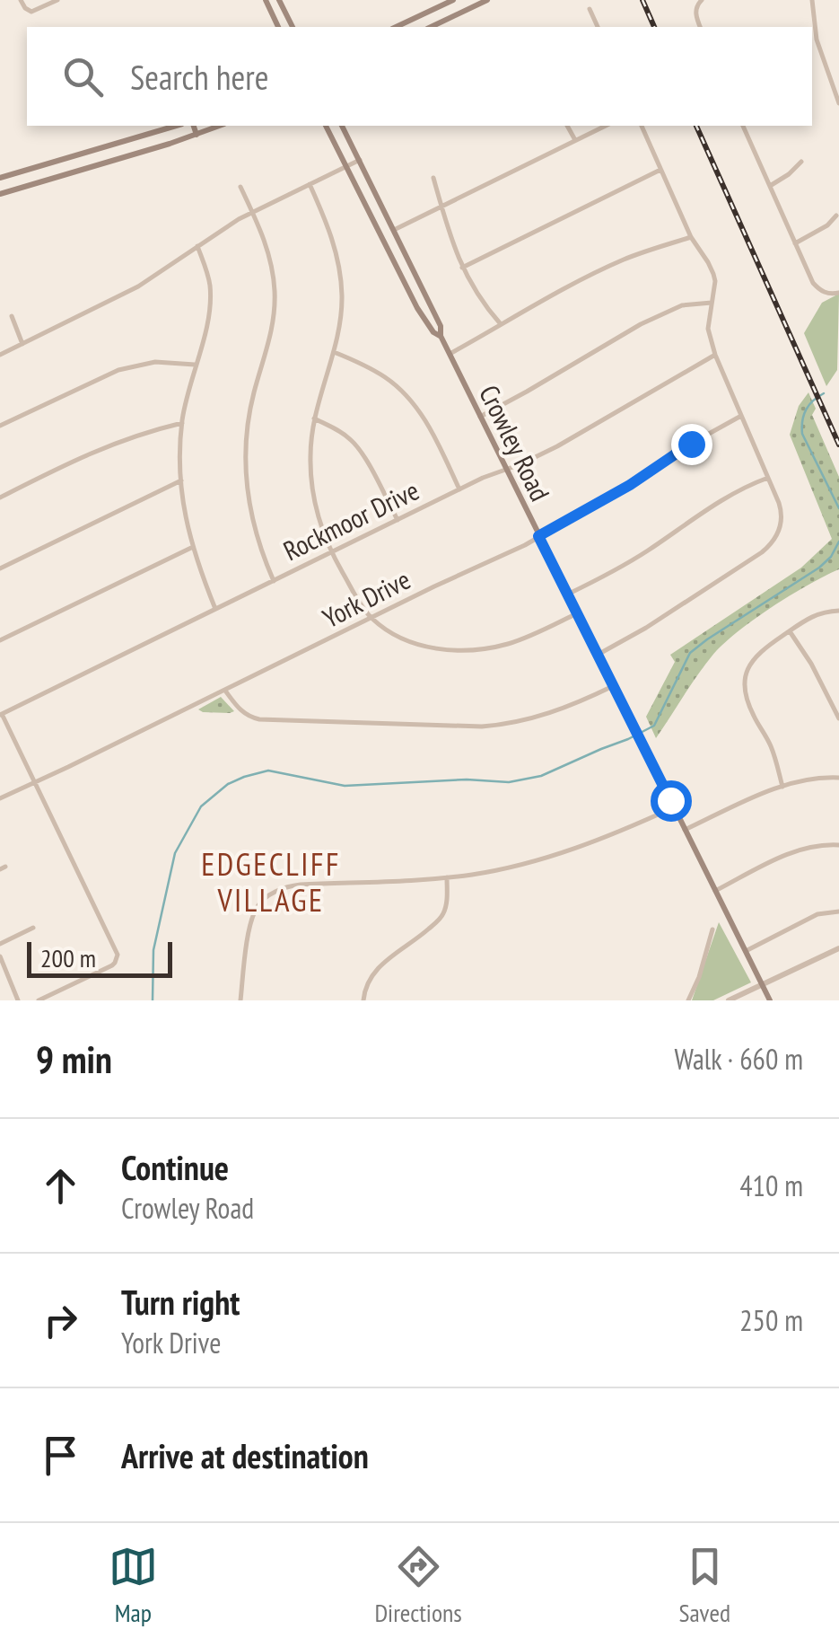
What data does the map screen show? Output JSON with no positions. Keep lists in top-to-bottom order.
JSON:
{
  "streets": {
    "main road": ["Crowley Road"],
    "street": ["Rockmoor Drive", "York Drive"]
  },
  "crossings": [
    ["Crowley Road", "Rockmoor Drive"],
    ["Crowley Road", "York Drive"]
  ],
  "districts": ["EDGECLIFF VILLAGE"],
  "scale_bar": "200 m",
  "page": {
    "search": "Search here",
    "scale": "200 m",
    "heading": ["9 min", "Walk · 660 m"],
    "list": [
      ["Continue", "Crowley Road", "410 m"],
      ["Turn right", "York Drive", "250 m"],
      "Arrive at destination"
    ],
    "nav": ["Map", "Directions", "Saved"]
  }
}
